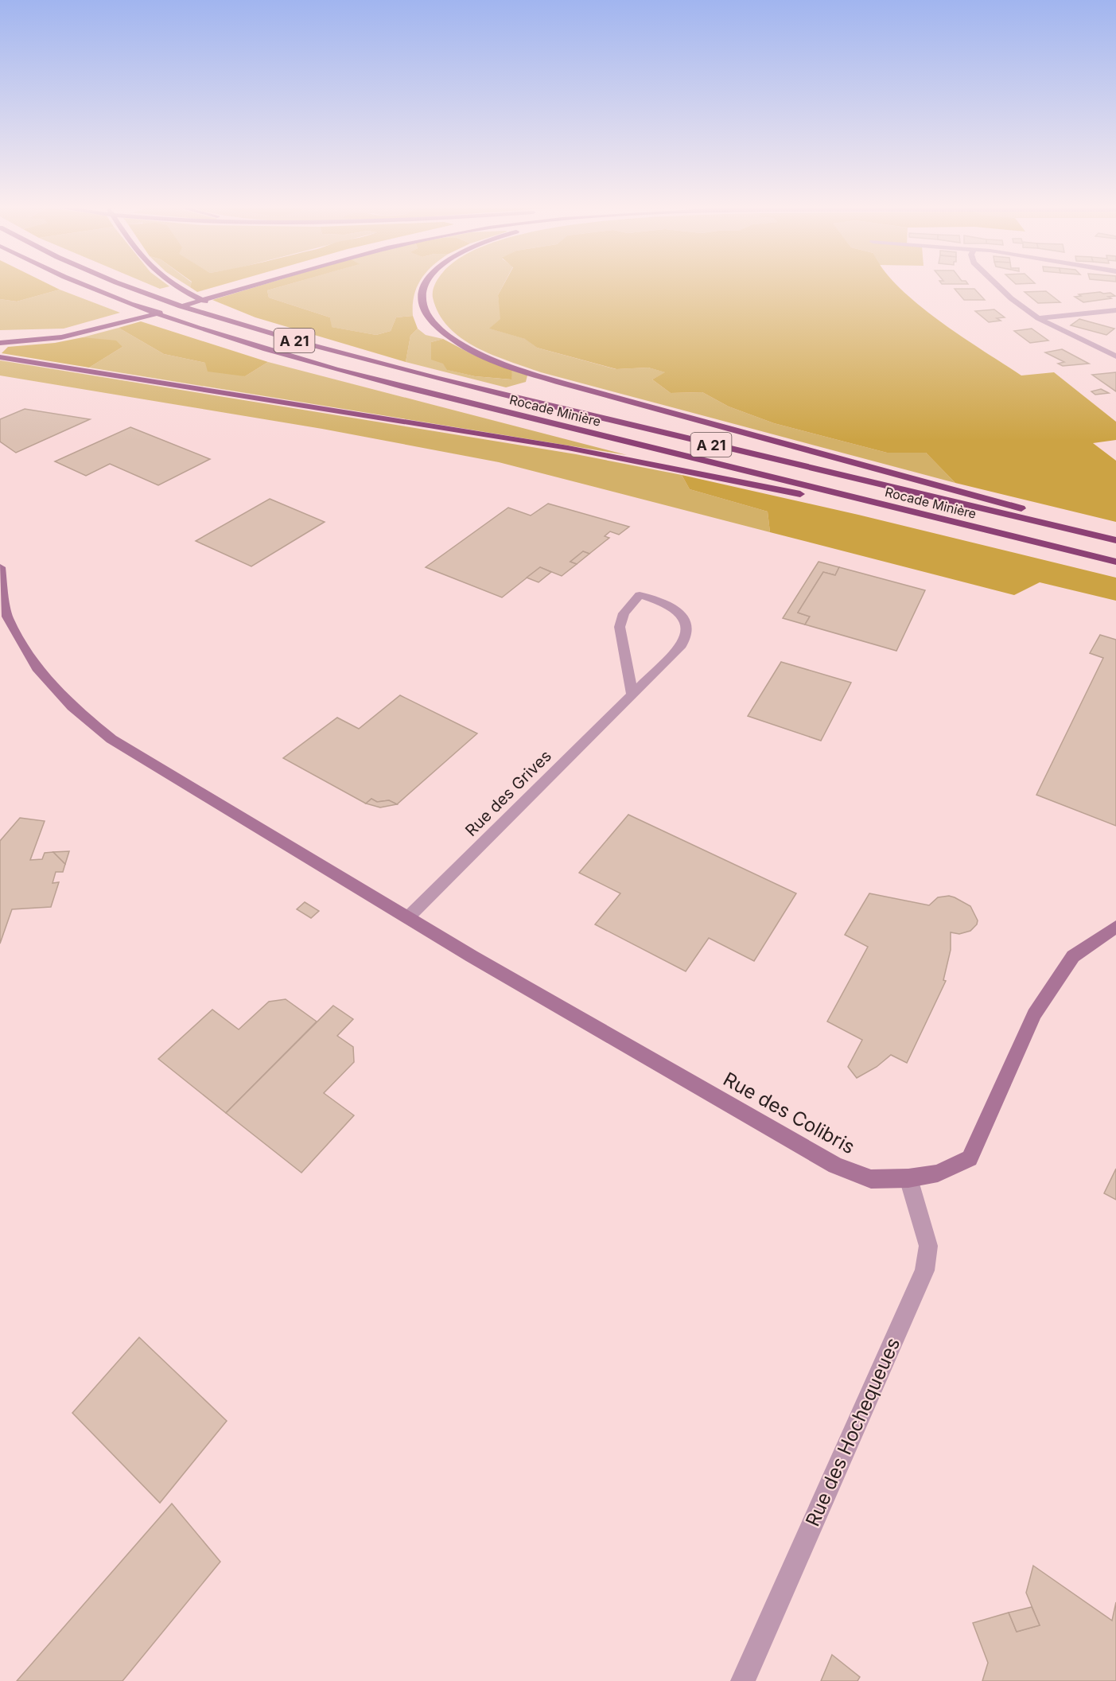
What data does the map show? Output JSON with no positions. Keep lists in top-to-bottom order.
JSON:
{
  "streets": {
    "highway": ["A 21", "Rocade Minière"],
    "street": ["Rue des Grives", "Rue des Colibris", "Rue des Hochequeues"]
  },
  "crossings": [
    ["Rue des Grives", "Rue des Colibris"],
    ["Rue des Colibris", "Rue des Hochequeues"]
  ]
}
